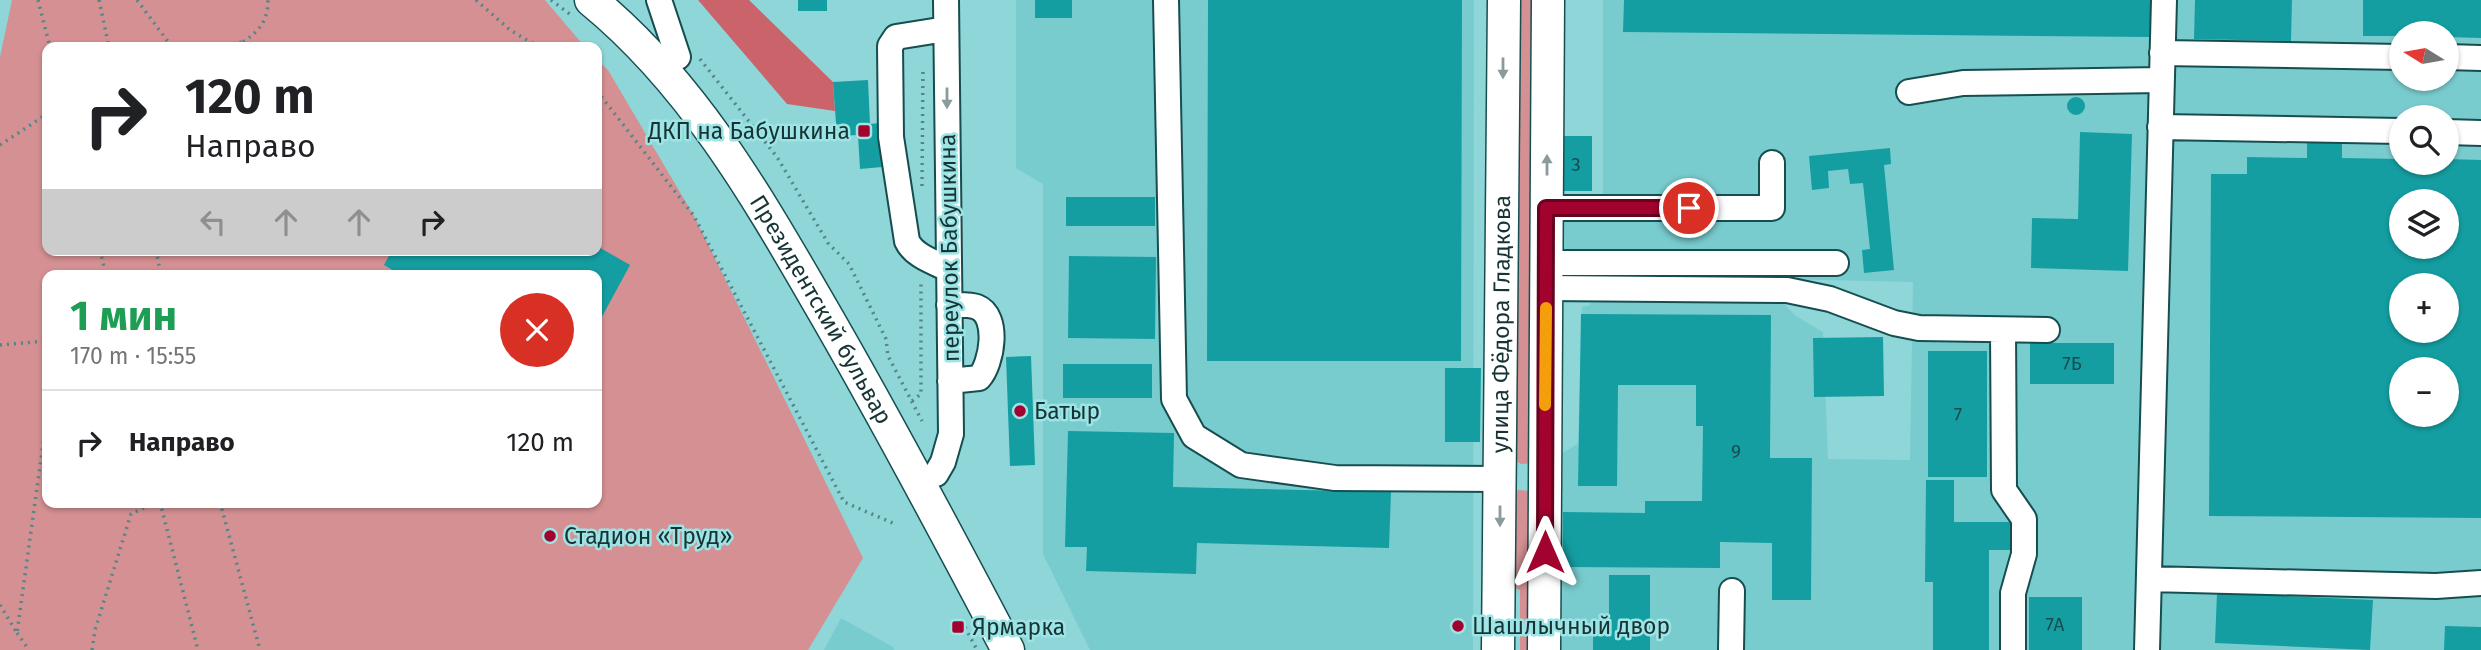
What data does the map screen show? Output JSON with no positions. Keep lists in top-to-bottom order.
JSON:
{
  "streets": {
    "main road": ["Президентский бульвар", "улица Фёдора Гладкова"],
    "lane": ["переулок Бабушкина"]
  },
  "crossings": [
    ["переулок Бабушкина", "Президентский бульвар"]
  ],
  "one_way": ["переулок Бабушкина"],
  "places": {
    "transit": ["ДКП на Бабушкина", "Ярмарка"],
    "other": ["Батыр", "Стадион «Труд»", "Шашлычный двор"]
  },
  "house_numbers": [
    "3",
    "7Б",
    "7",
    "9",
    "7А"
  ],
  "north": "left",
  "page": {
    "map_buttons": ["+", "−"],
    "turn": ["120 m", "Направо"],
    "heading": ["1 мин", "170 m · 15:55"],
    "list": [
      {
        "name": "Направо",
        "value": "120 m"
      }
    ]
  }
}
